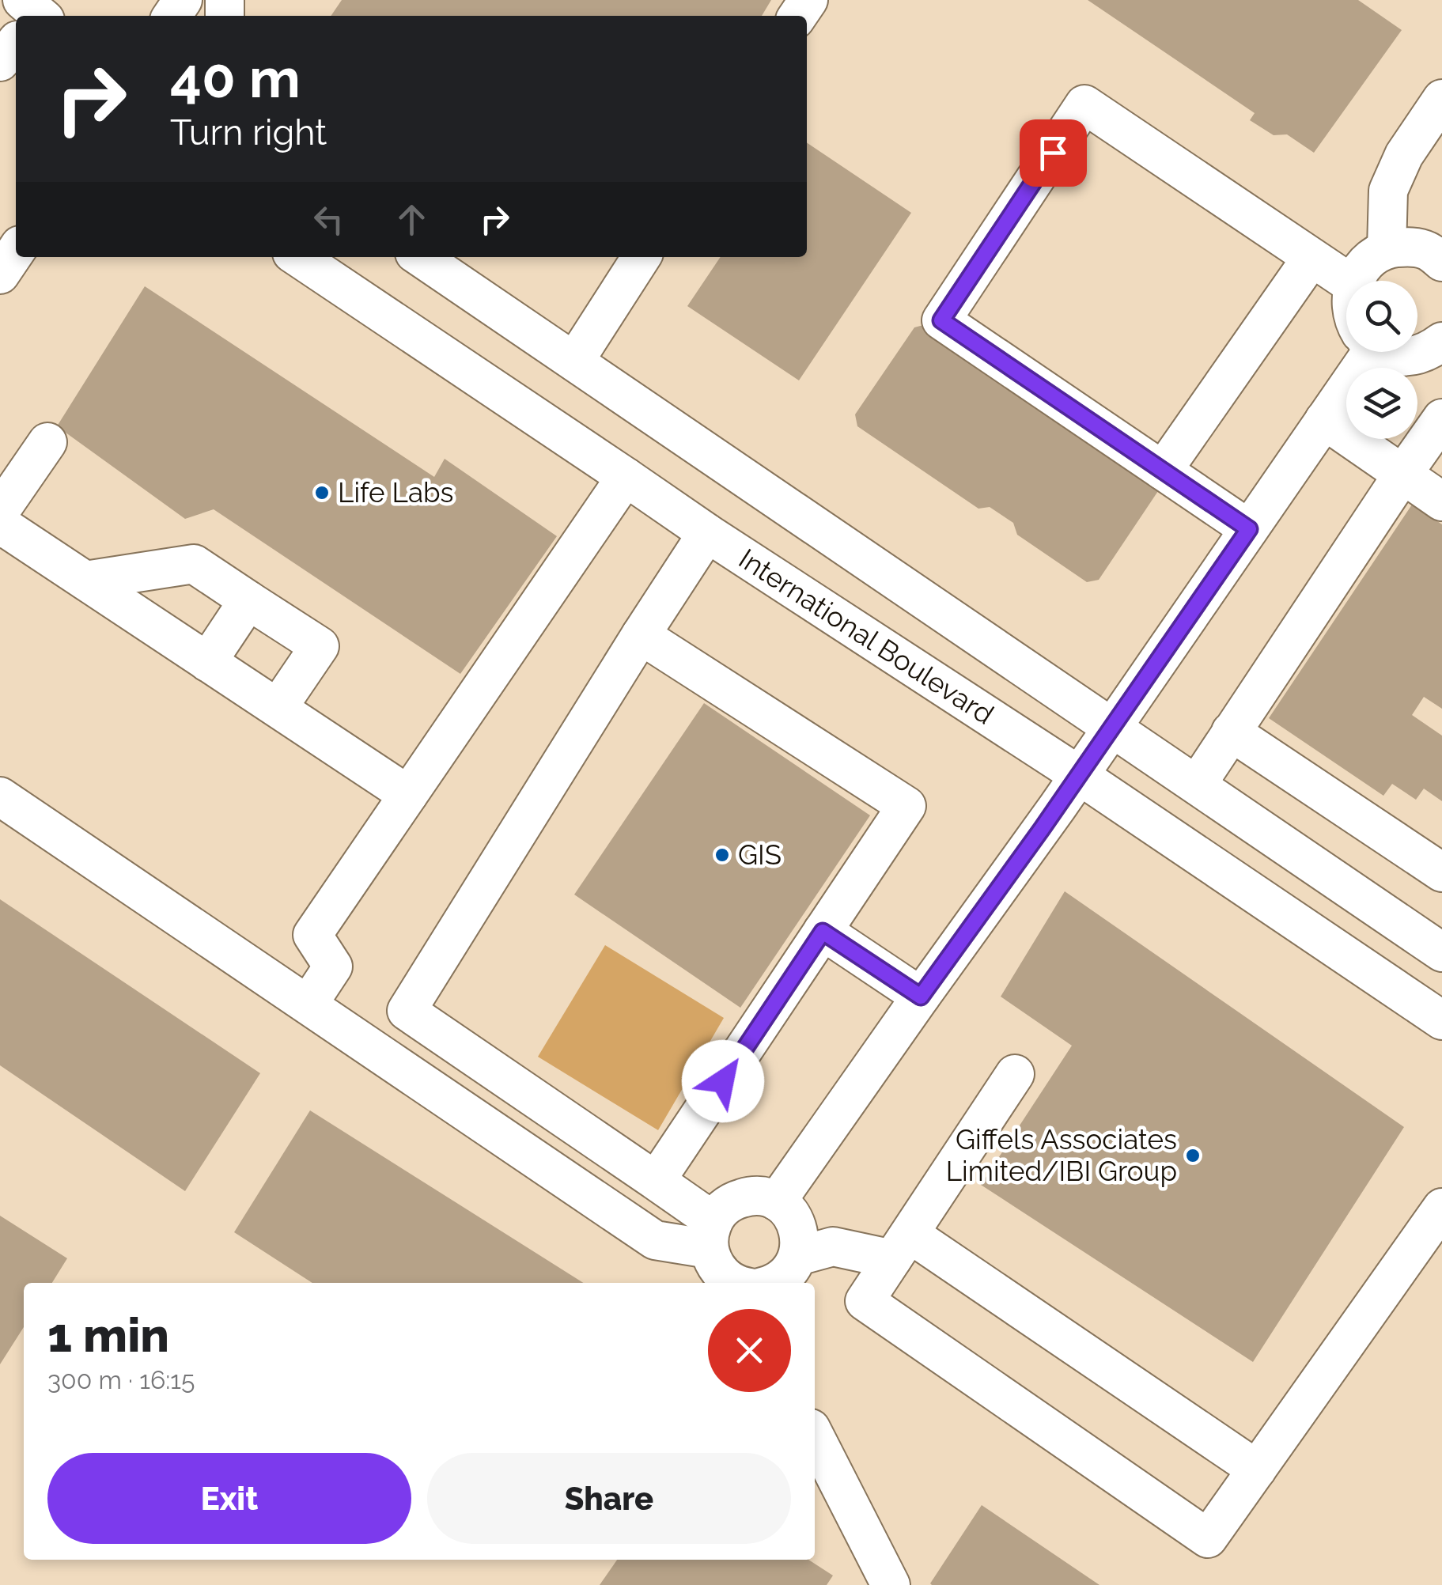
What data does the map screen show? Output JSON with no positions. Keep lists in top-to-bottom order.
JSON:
{
  "streets": {
    "street": ["International Boulevard"]
  },
  "places": ["Life Labs", "GIS", "Giffels Associates Limited/IBI Group"],
  "page": {
    "turn": ["40 m", "Turn right"],
    "heading": ["1 min", "300 m · 16:15"],
    "buttons": ["Exit", "Share"]
  }
}
